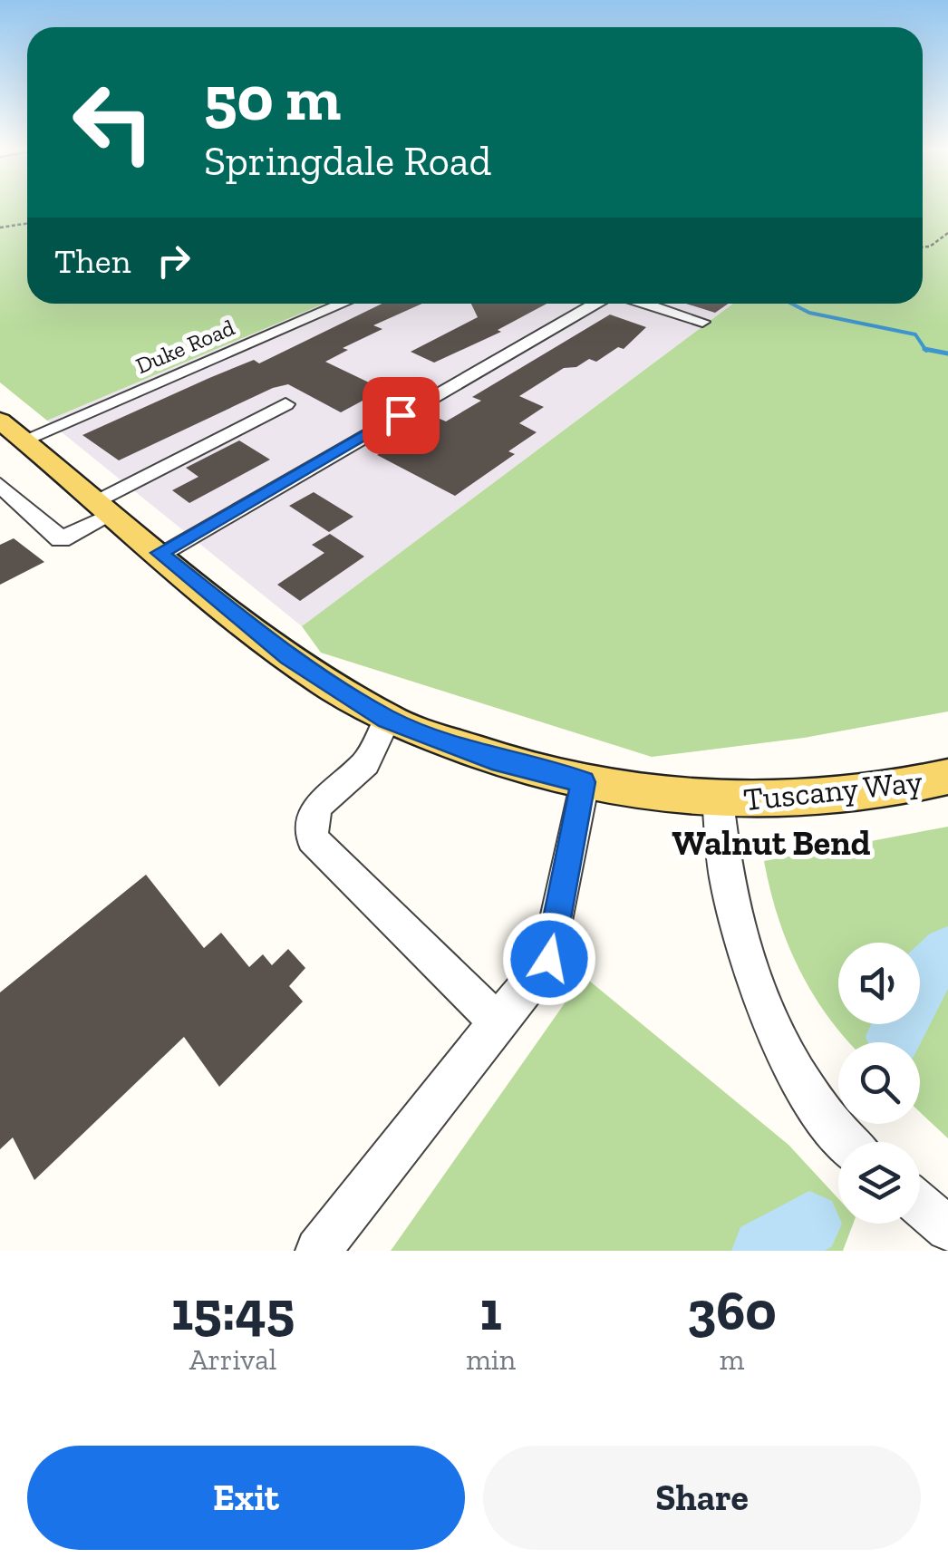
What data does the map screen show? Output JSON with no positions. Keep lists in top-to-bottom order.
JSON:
{
  "streets": {
    "main road": ["Tuscany Way"],
    "street": ["Duke Road"]
  },
  "crossings": [
    ["Duke Road", "Tuscany Way"]
  ],
  "districts": ["Walnut Bend"],
  "page": {
    "turn": ["50 m", "Springdale Road"],
    "then": "Then",
    "eta": [
      "15:45",
      "Arrival",
      "1",
      "min",
      "360",
      "m"
    ],
    "buttons": ["Exit", "Share"]
  }
}
